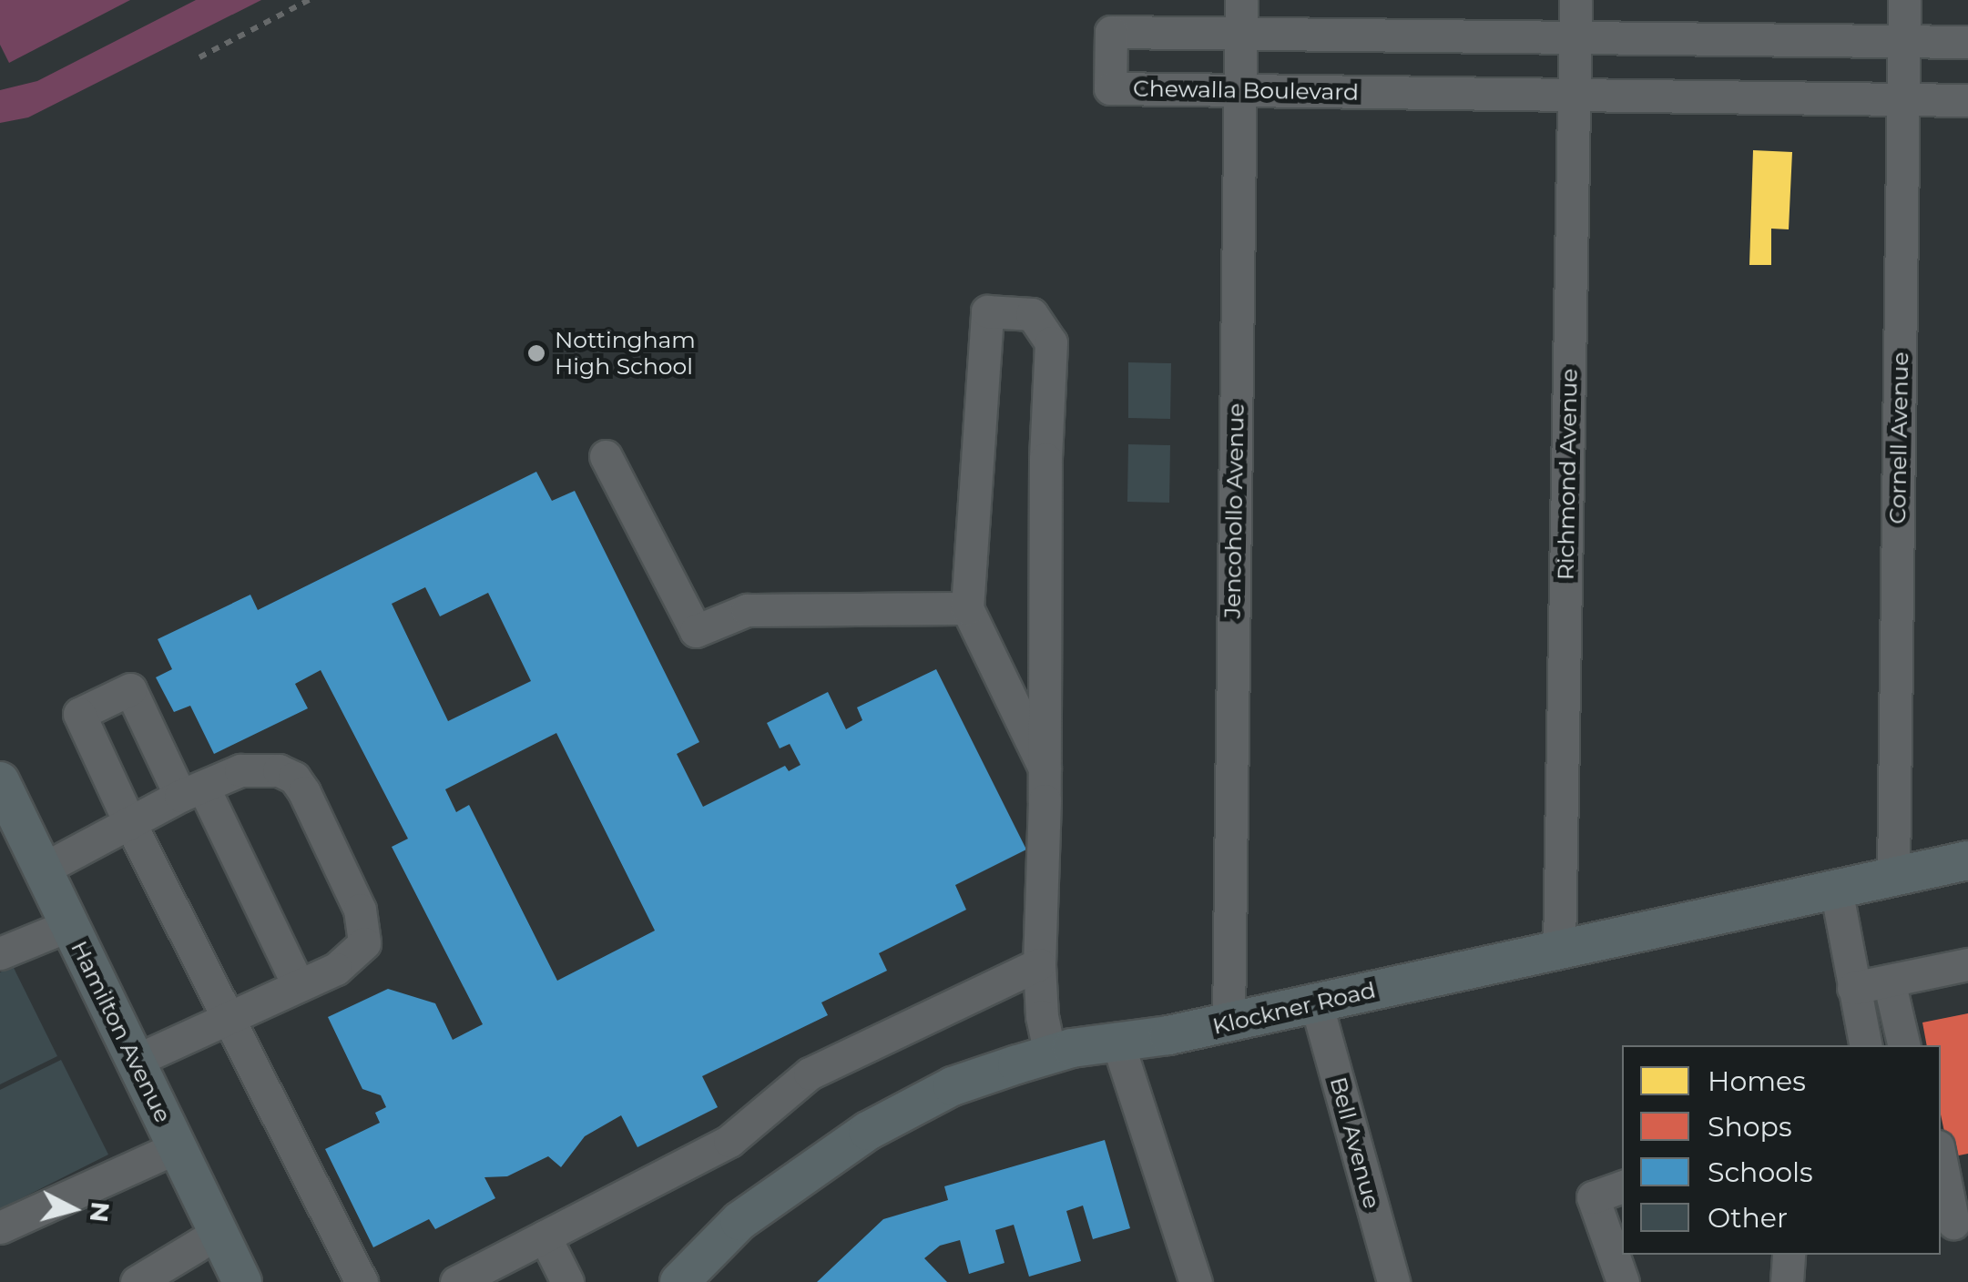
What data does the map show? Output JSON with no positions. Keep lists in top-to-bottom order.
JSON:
{
  "streets": {
    "main road": ["Klockner Road", "Hamilton Avenue"],
    "street": [
      "Chewalla Boulevard",
      "Cornell Avenue",
      "Richmond Avenue",
      "Jencohollo Avenue",
      "Bell Avenue"
    ]
  },
  "crossings": [
    ["Chewalla Boulevard", "Cornell Avenue"],
    ["Chewalla Boulevard", "Richmond Avenue"],
    ["Chewalla Boulevard", "Jencohollo Avenue"],
    ["Cornell Avenue", "Klockner Road"],
    ["Richmond Avenue", "Klockner Road"],
    ["Jencohollo Avenue", "Klockner Road"],
    ["Klockner Road", "Bell Avenue"]
  ],
  "places": ["Nottingham High School"],
  "legend": [
    "Homes",
    "Shops",
    "Schools",
    "Other"
  ],
  "north": "right"
}
